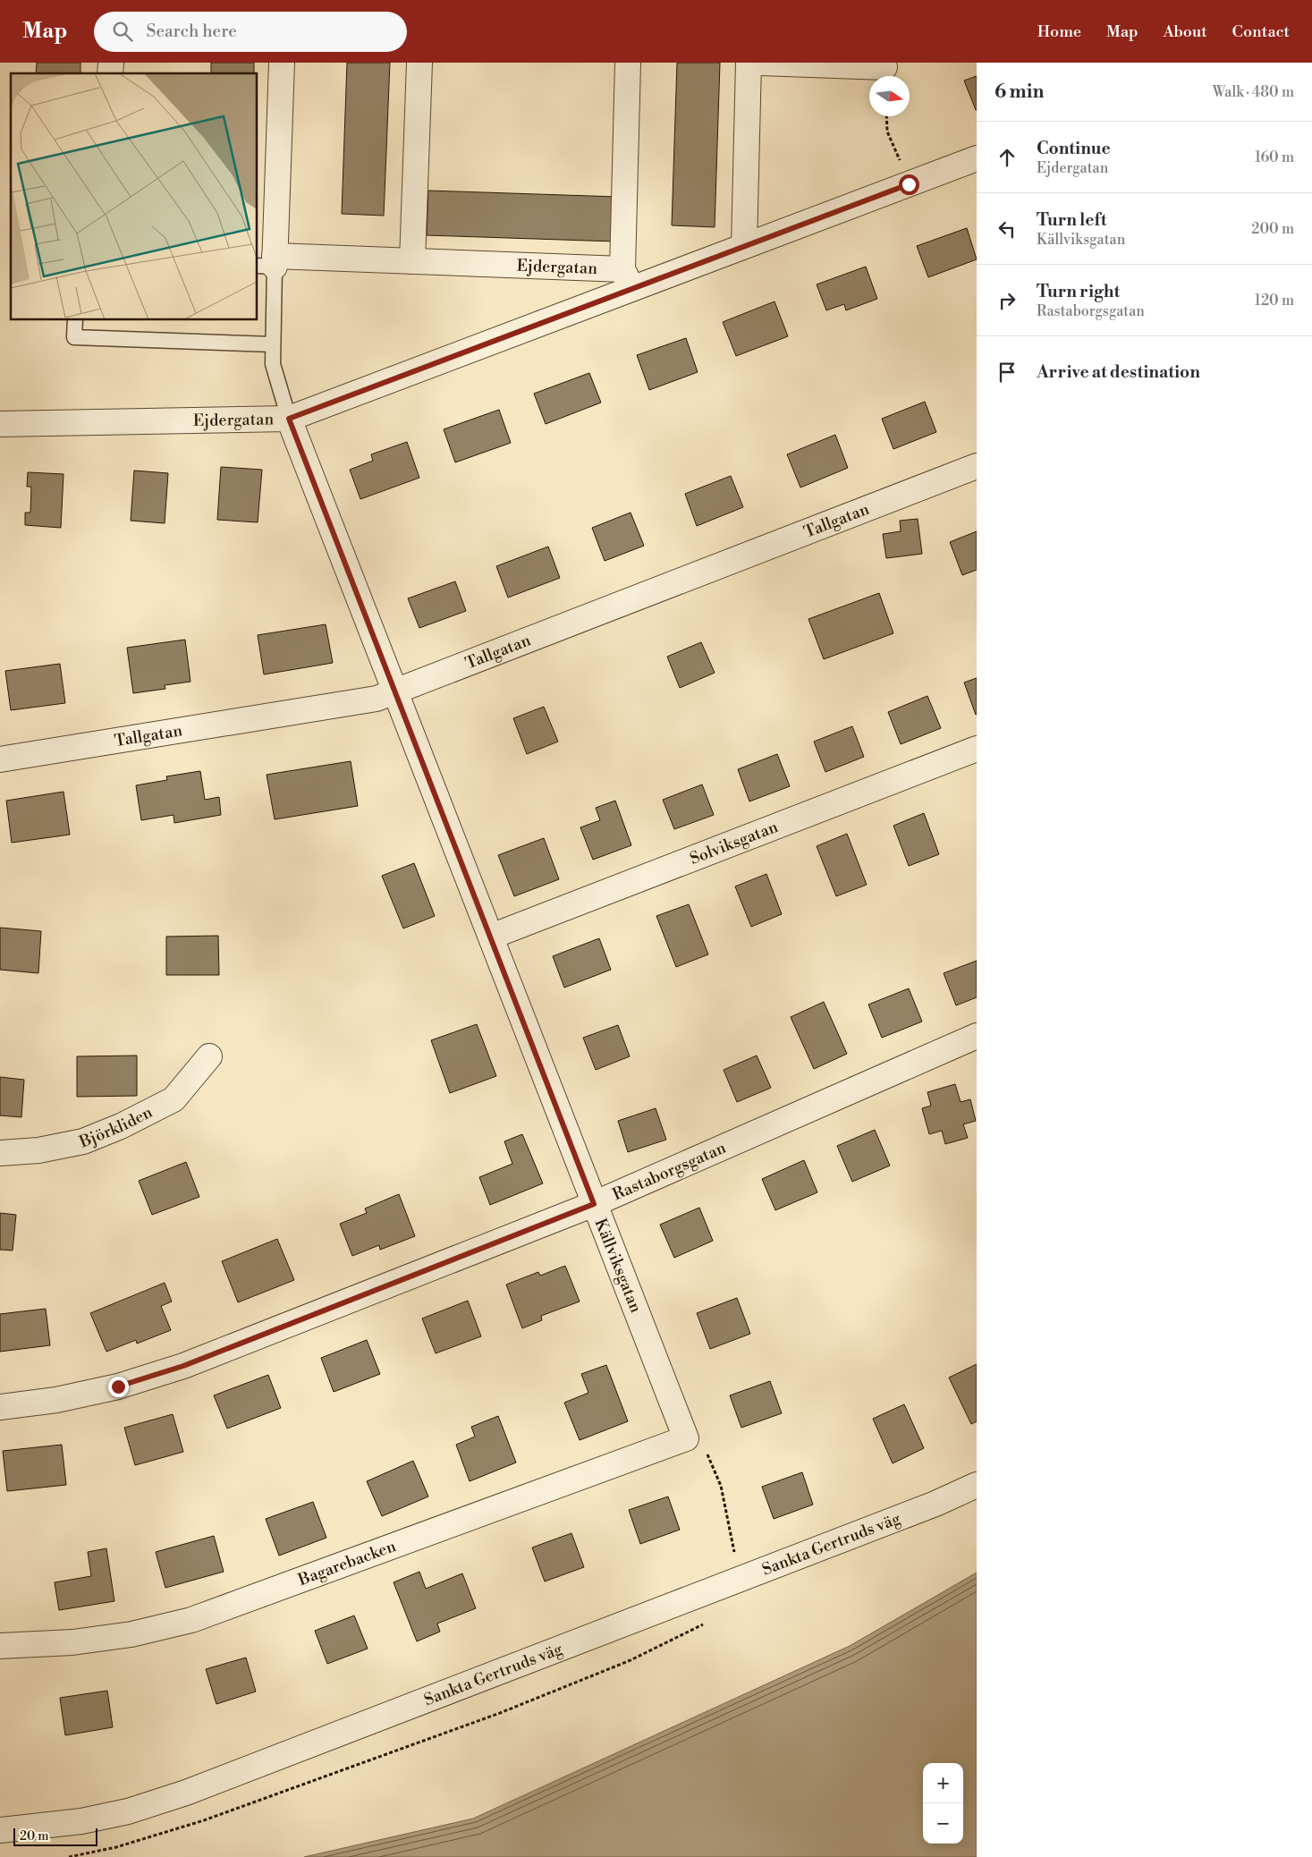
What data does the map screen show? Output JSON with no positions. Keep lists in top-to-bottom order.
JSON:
{
  "streets": {
    "street": [
      "Ejdergatan",
      "Tallgatan",
      "Solviksgatan",
      "Björkliden",
      "Rastaborgsgatan",
      "Källviksgatan",
      "Sankta Gertruds väg",
      "Bagarebacken"
    ]
  },
  "crossings": [
    ["Ejdergatan", "Källviksgatan"],
    ["Tallgatan", "Källviksgatan"],
    ["Solviksgatan", "Källviksgatan"],
    ["Rastaborgsgatan", "Källviksgatan"],
    ["Källviksgatan", "Bagarebacken"]
  ],
  "scale_bar": "20 m",
  "north": "right",
  "page": {
    "header": "Map",
    "search": "Search here",
    "nav": [
      "Home",
      "Map",
      "About",
      "Contact"
    ],
    "heading": ["6 min", "Walk · 480 m"],
    "list": [
      ["Continue", "Ejdergatan", "160 m"],
      ["Turn left", "Källviksgatan", "200 m"],
      ["Turn right", "Rastaborgsgatan", "120 m"],
      "Arrive at destination"
    ],
    "map_buttons": ["+", "−"],
    "scale": "20 m"
  }
}
